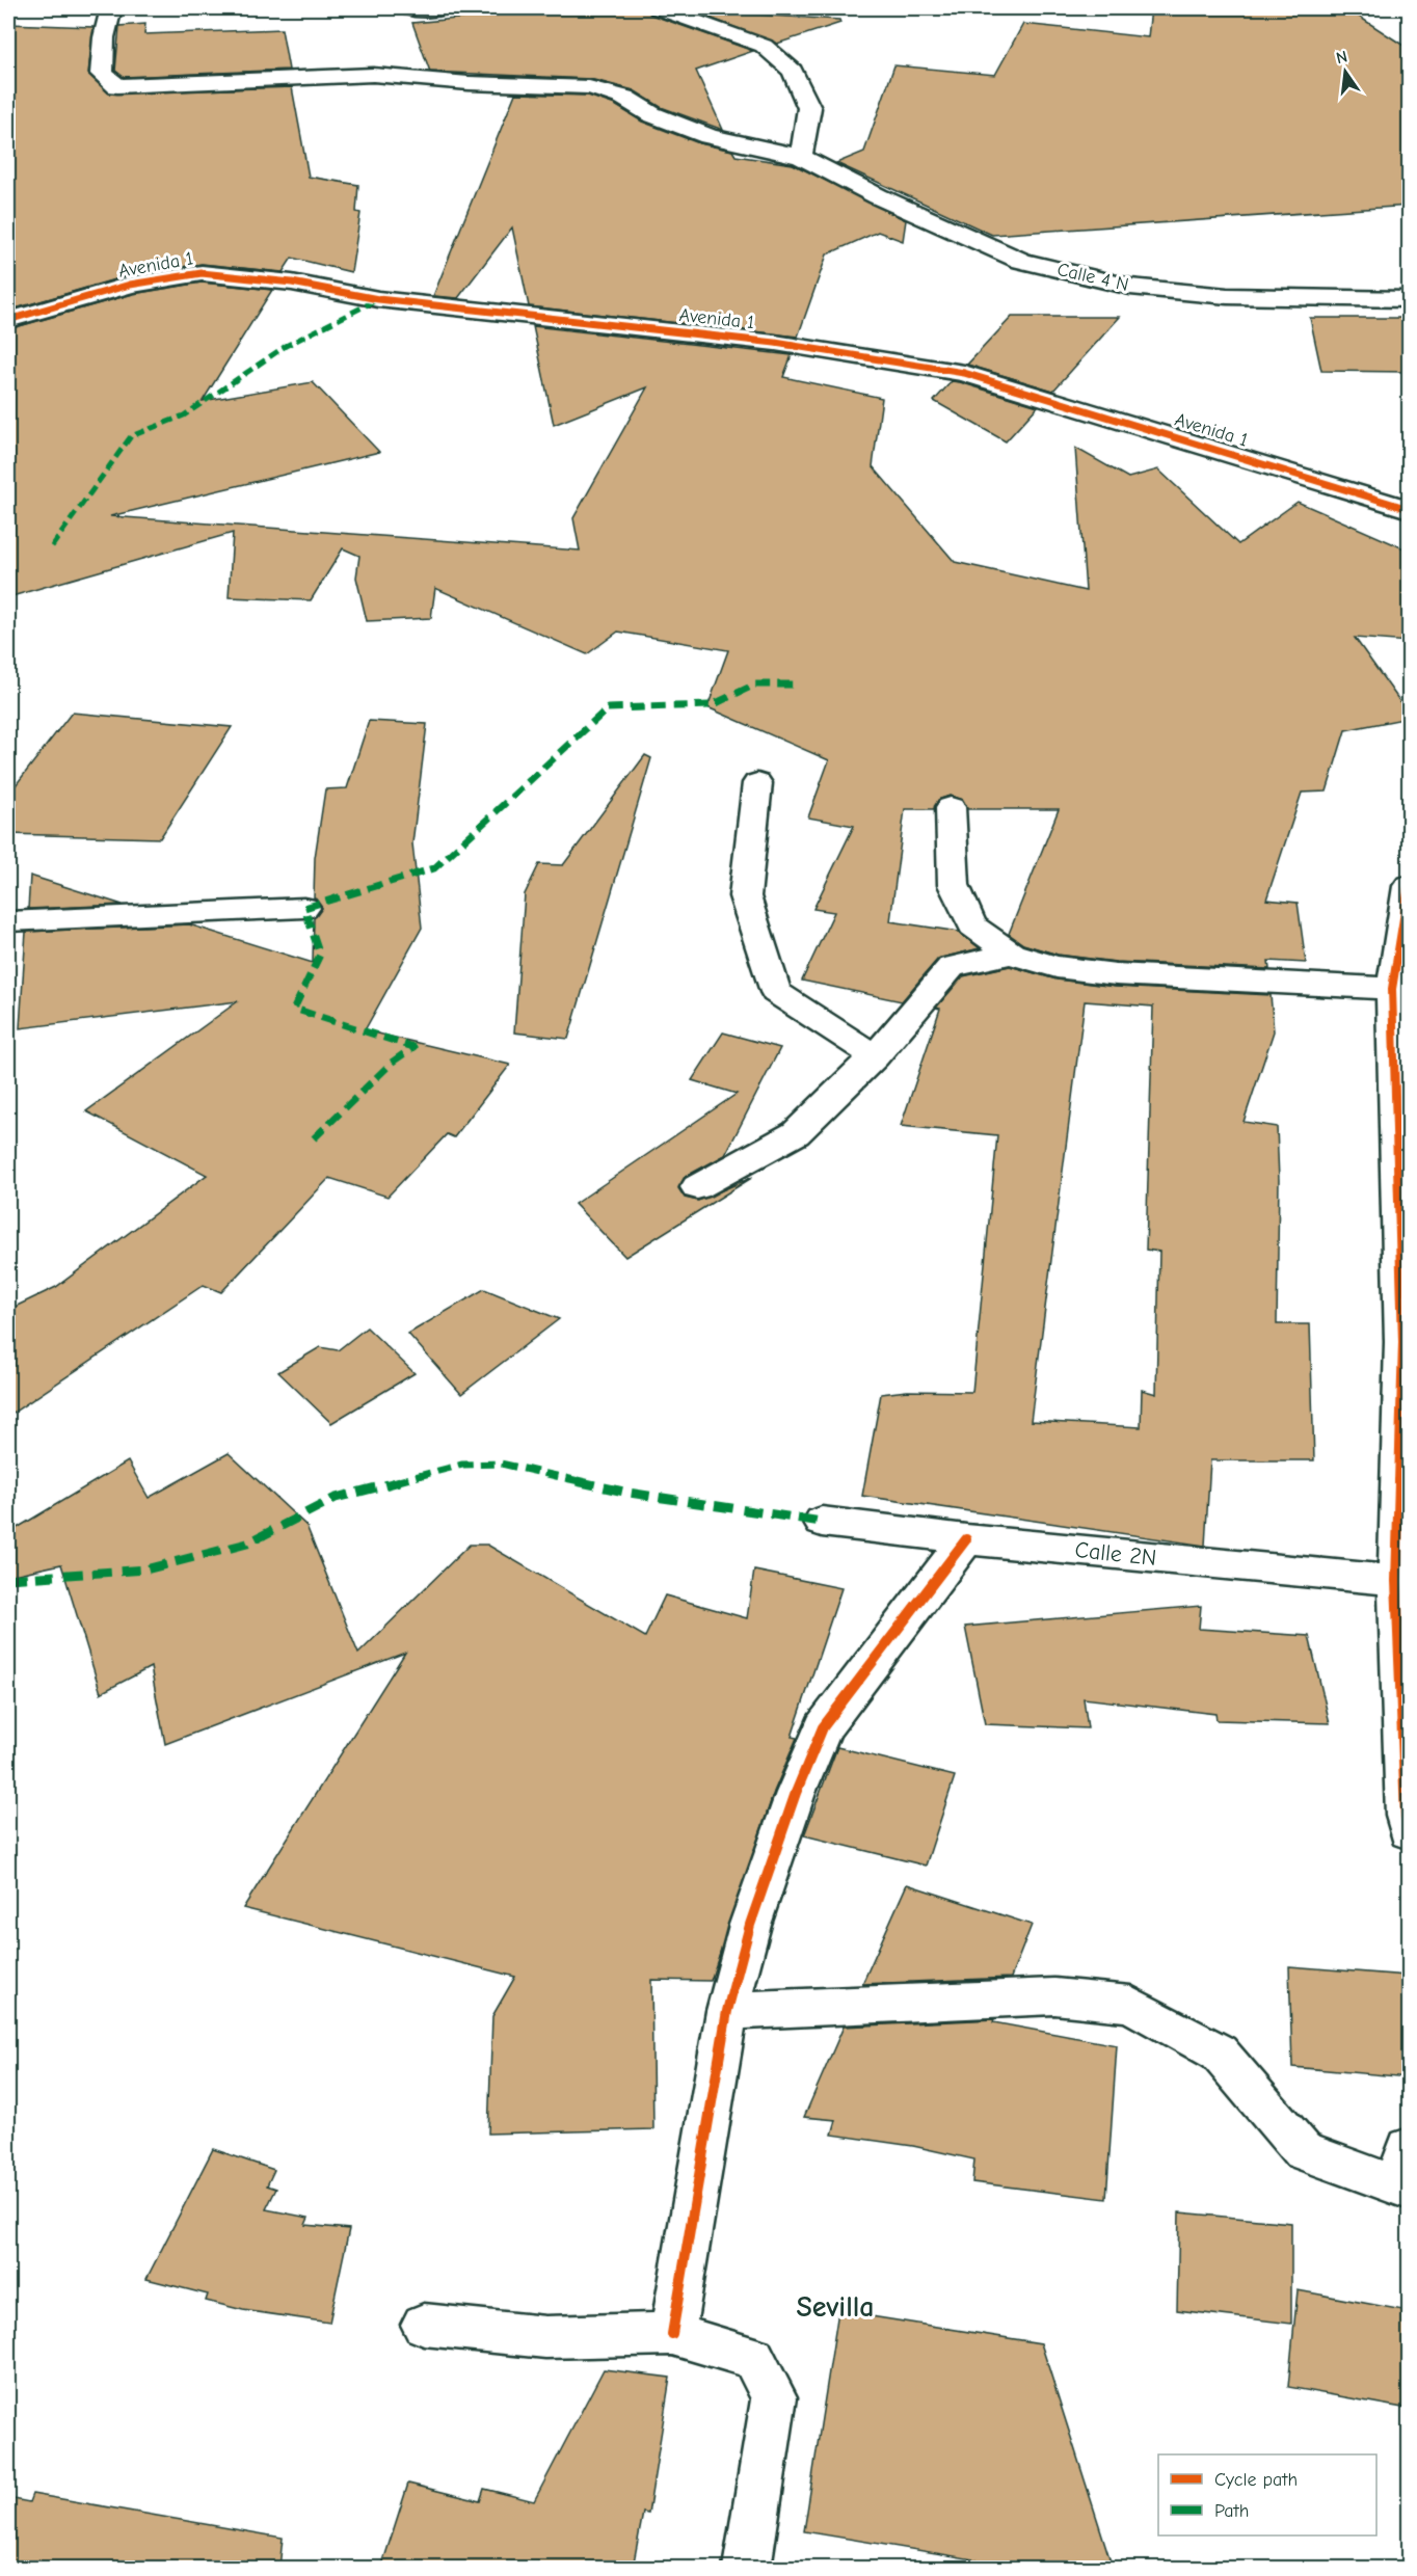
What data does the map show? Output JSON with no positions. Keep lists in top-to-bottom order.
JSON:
{
  "streets": {
    "street": ["Avenida 1", "Calle 4 N", "Calle 2N"]
  },
  "districts": ["Sevilla"],
  "legend": ["Cycle path", "Path"],
  "north": "top"
}
